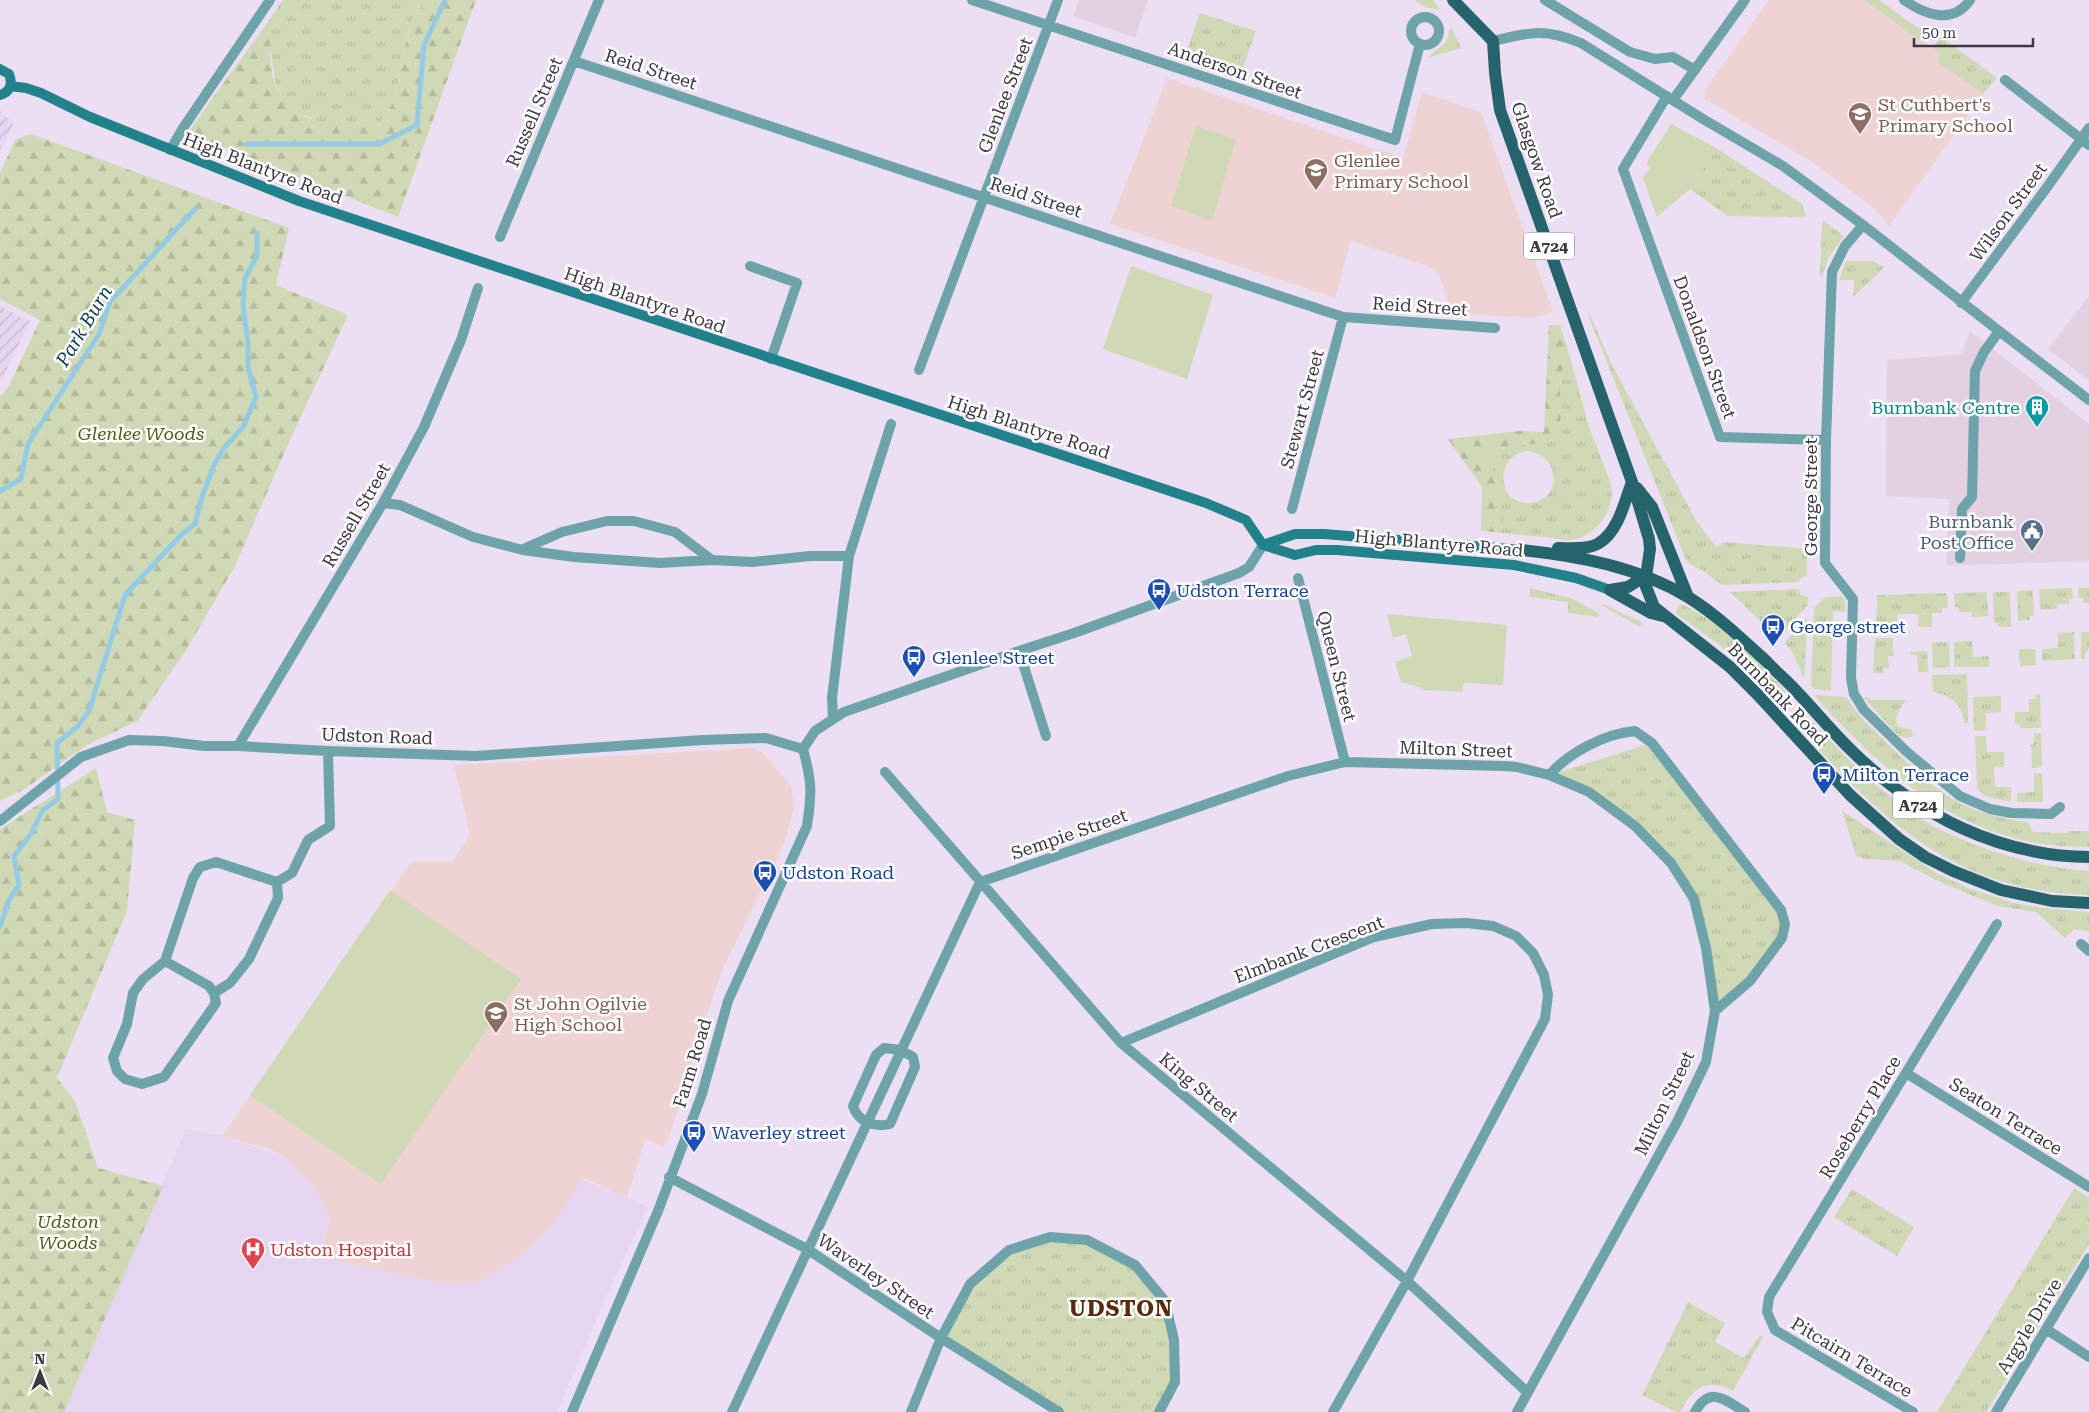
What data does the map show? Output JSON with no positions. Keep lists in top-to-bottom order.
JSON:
{
  "streets": {
    "main road": [
      "Glasgow Road",
      "High Blantyre Road",
      "A724",
      "Burnbank Road"
    ],
    "street": [
      "Reid Street",
      "Anderson Street",
      "Glenlee Street",
      "Russell Street",
      "Wilson Street",
      "Donaldson Street",
      "Stewart Street",
      "George Street",
      "Queen Street",
      "Udston Road",
      "Milton Street",
      "Sempie Street",
      "Elmbank Crescent",
      "Farm Road",
      "King Street",
      "Seaton Terrace",
      "Roseberry Place",
      "Waverley Street",
      "Argyle Drive",
      "Pitcairn Terrace"
    ]
  },
  "crossings": [
    ["Reid Street", "Glenlee Street"],
    ["Reid Street", "Russell Street"],
    ["Reid Street", "Stewart Street"],
    ["Anderson Street", "Glenlee Street"],
    ["Russell Street", "Udston Road"],
    ["Glasgow Road", "Burnbank Road"],
    ["High Blantyre Road", "Burnbank Road"],
    ["Donaldson Street", "George Street"],
    ["Queen Street", "Milton Street"],
    ["Queen Street", "Sempie Street"],
    ["Udston Road", "Farm Road"],
    ["Milton Street", "Sempie Street"],
    ["Milton Street", "King Street"],
    ["Sempie Street", "King Street"],
    ["Elmbank Crescent", "King Street"],
    ["Farm Road", "Waverley Street"],
    ["Seaton Terrace", "Roseberry Place"],
    ["Roseberry Place", "Pitcairn Terrace"]
  ],
  "districts": ["UDSTON"],
  "water": ["Park Burn"],
  "parks": ["Glenlee Woods", "Udston Woods"],
  "places": {
    "school or university": ["St Cuthbert's Primary School", "Glenlee Primary School", "St John Ogilvie High School"],
    "building": ["Burnbank Centre"],
    "public building": ["Burnbank Post Office"],
    "bus stop": [
      "Udston Terrace",
      "George street",
      "Glenlee Street",
      "Milton Terrace",
      "Udston Road",
      "Waverley street"
    ],
    "hospital": ["Udston Hospital"]
  },
  "scale_bar": "50 m",
  "north": "top"
}
